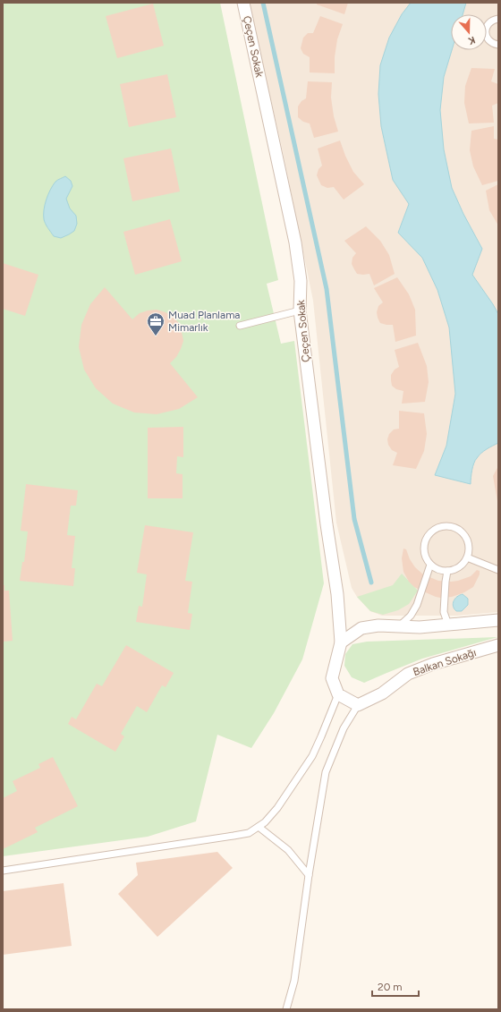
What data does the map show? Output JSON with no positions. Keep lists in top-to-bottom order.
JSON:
{
  "streets": {
    "street": ["Çeçen Sokak", "Balkan Sokağı"]
  },
  "places": {
    "office": ["Muad Planlama Mimarlık"]
  },
  "scale_bar": "20 m",
  "north": "bottom"
}
